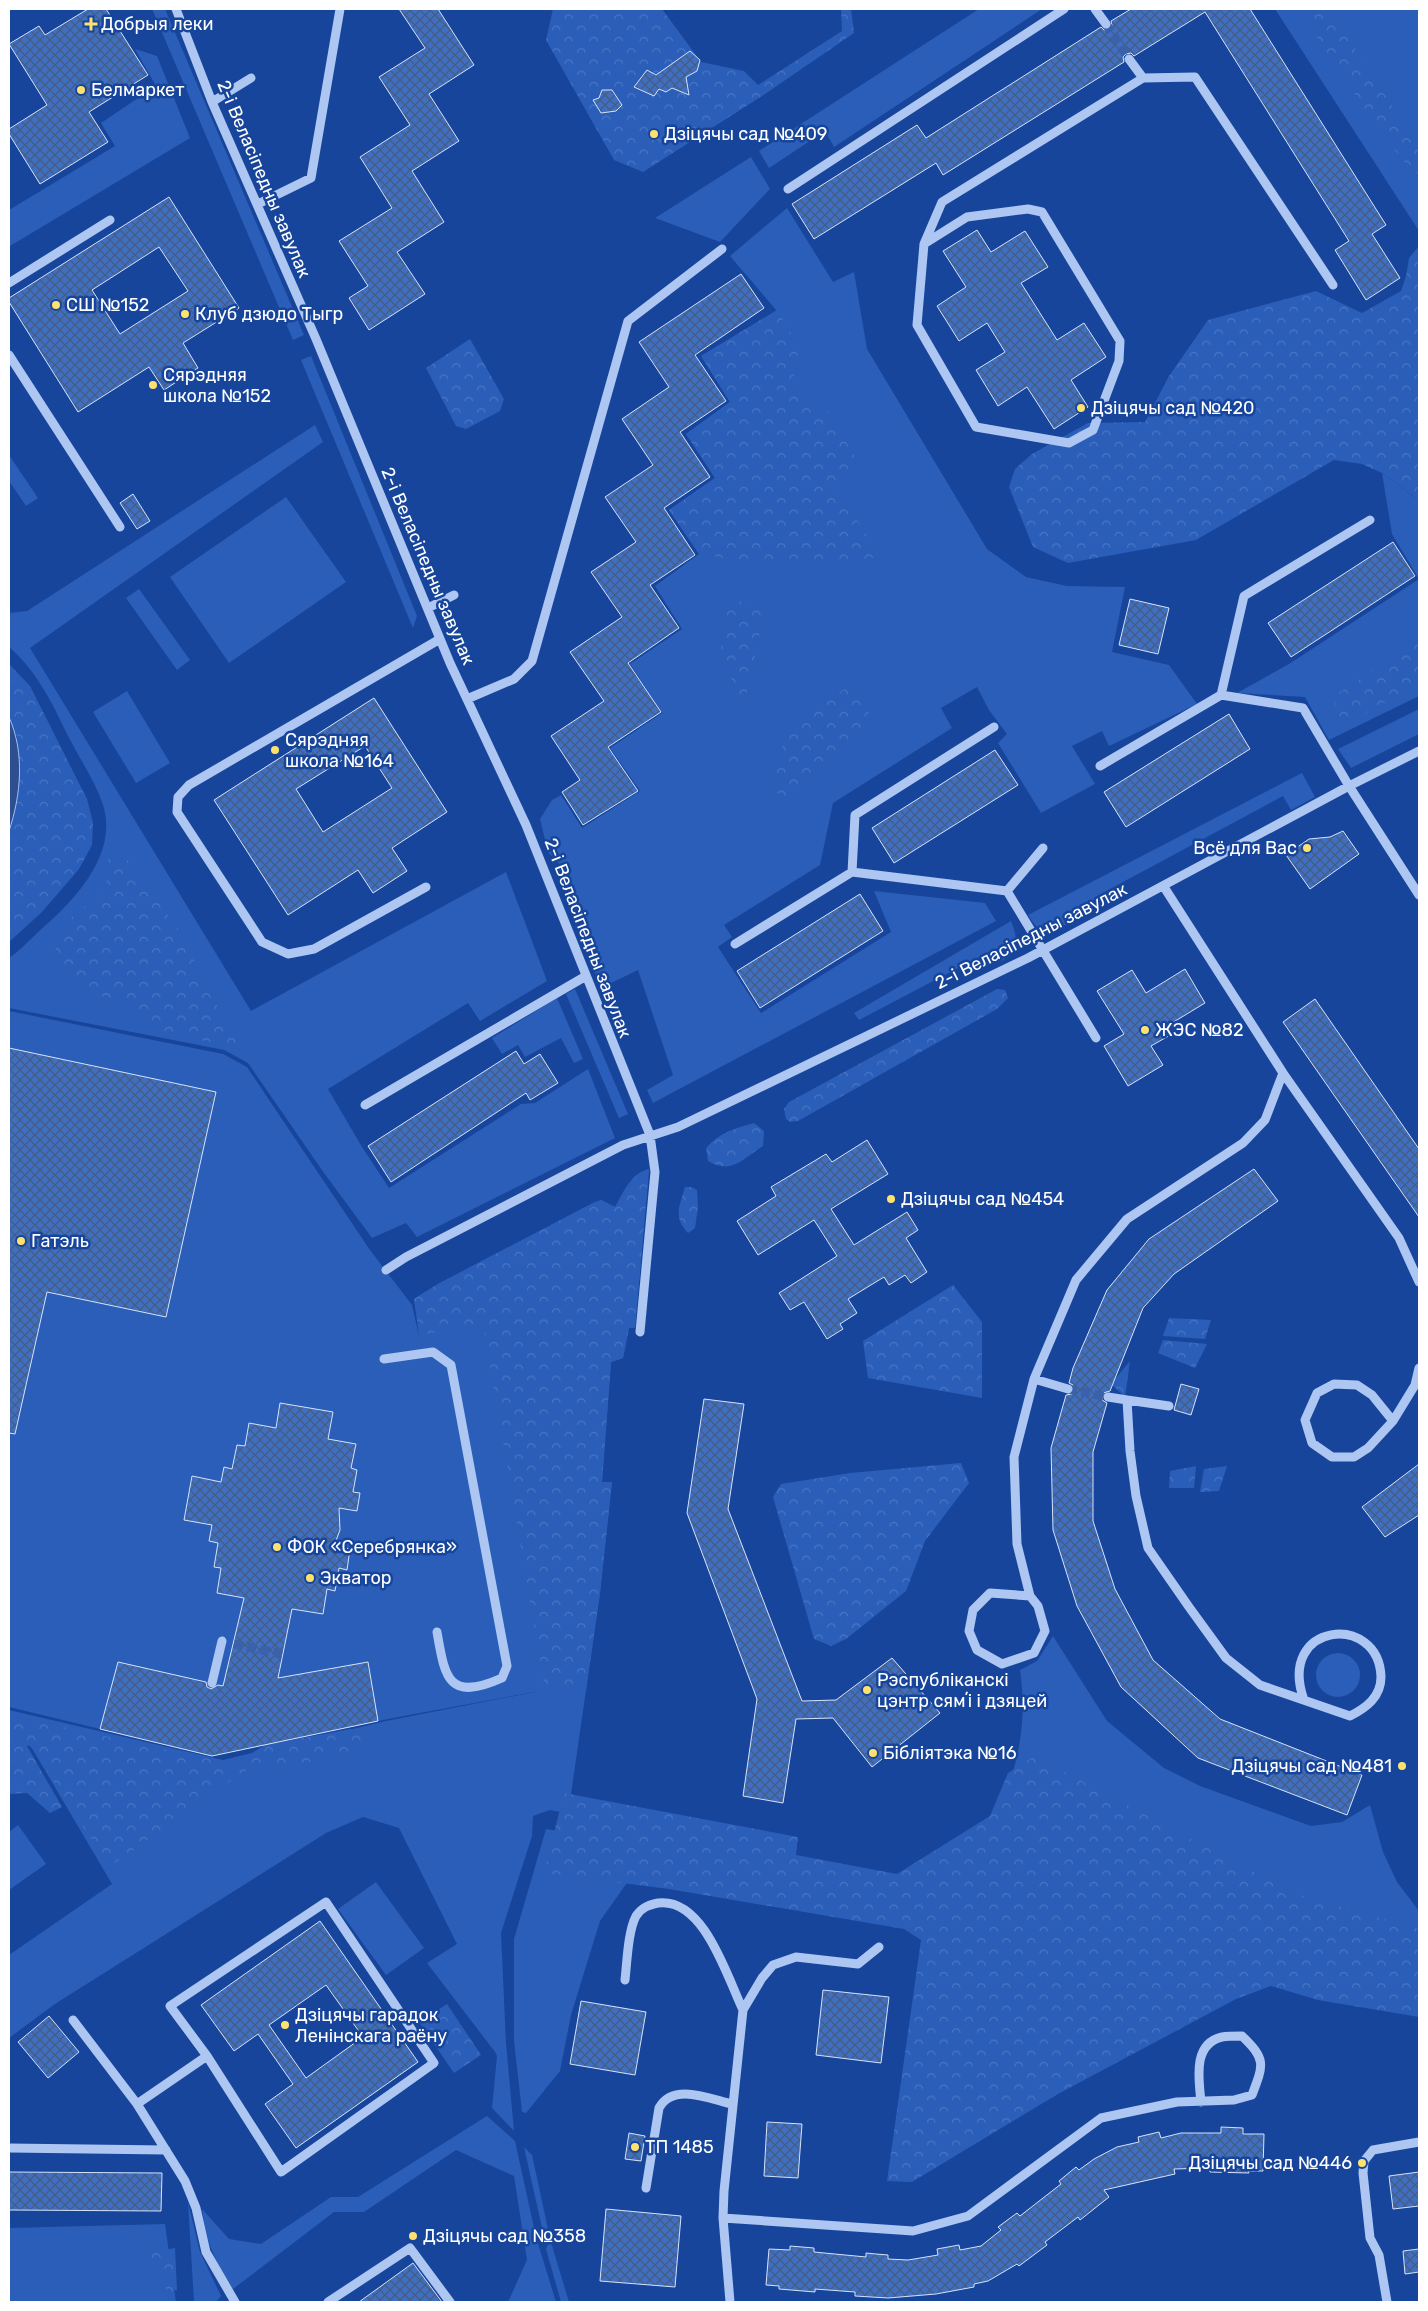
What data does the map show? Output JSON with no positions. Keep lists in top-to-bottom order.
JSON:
{
  "streets": {
    "street": ["2-і Веласіпедны завулак"]
  },
  "places": {
    "health": ["Добрыя леки"],
    "other": [
      "Белмаркет",
      "Дзіцячы сад №409",
      "СШ №152",
      "Клуб дзюдо Тыгр",
      "Сярэдняя школа №152",
      "Дзіцячы сад №420",
      "Сярэдняя школа №164",
      "Всё для Вас",
      "ЖЭС №82",
      "Дзіцячы сад №454",
      "Гатэль",
      "ФОК «Серебрянка»",
      "Экватор",
      "Рэспубліканскі цэнтр сямʼі і дзяцей",
      "Бібліятэка №16",
      "Дзіцячы сад №481",
      "Дзіцячы гарадок Ленінскага раёну",
      "ТП 1485",
      "Дзіцячы сад №446",
      "Дзіцячы сад №358"
    ]
  }
}
